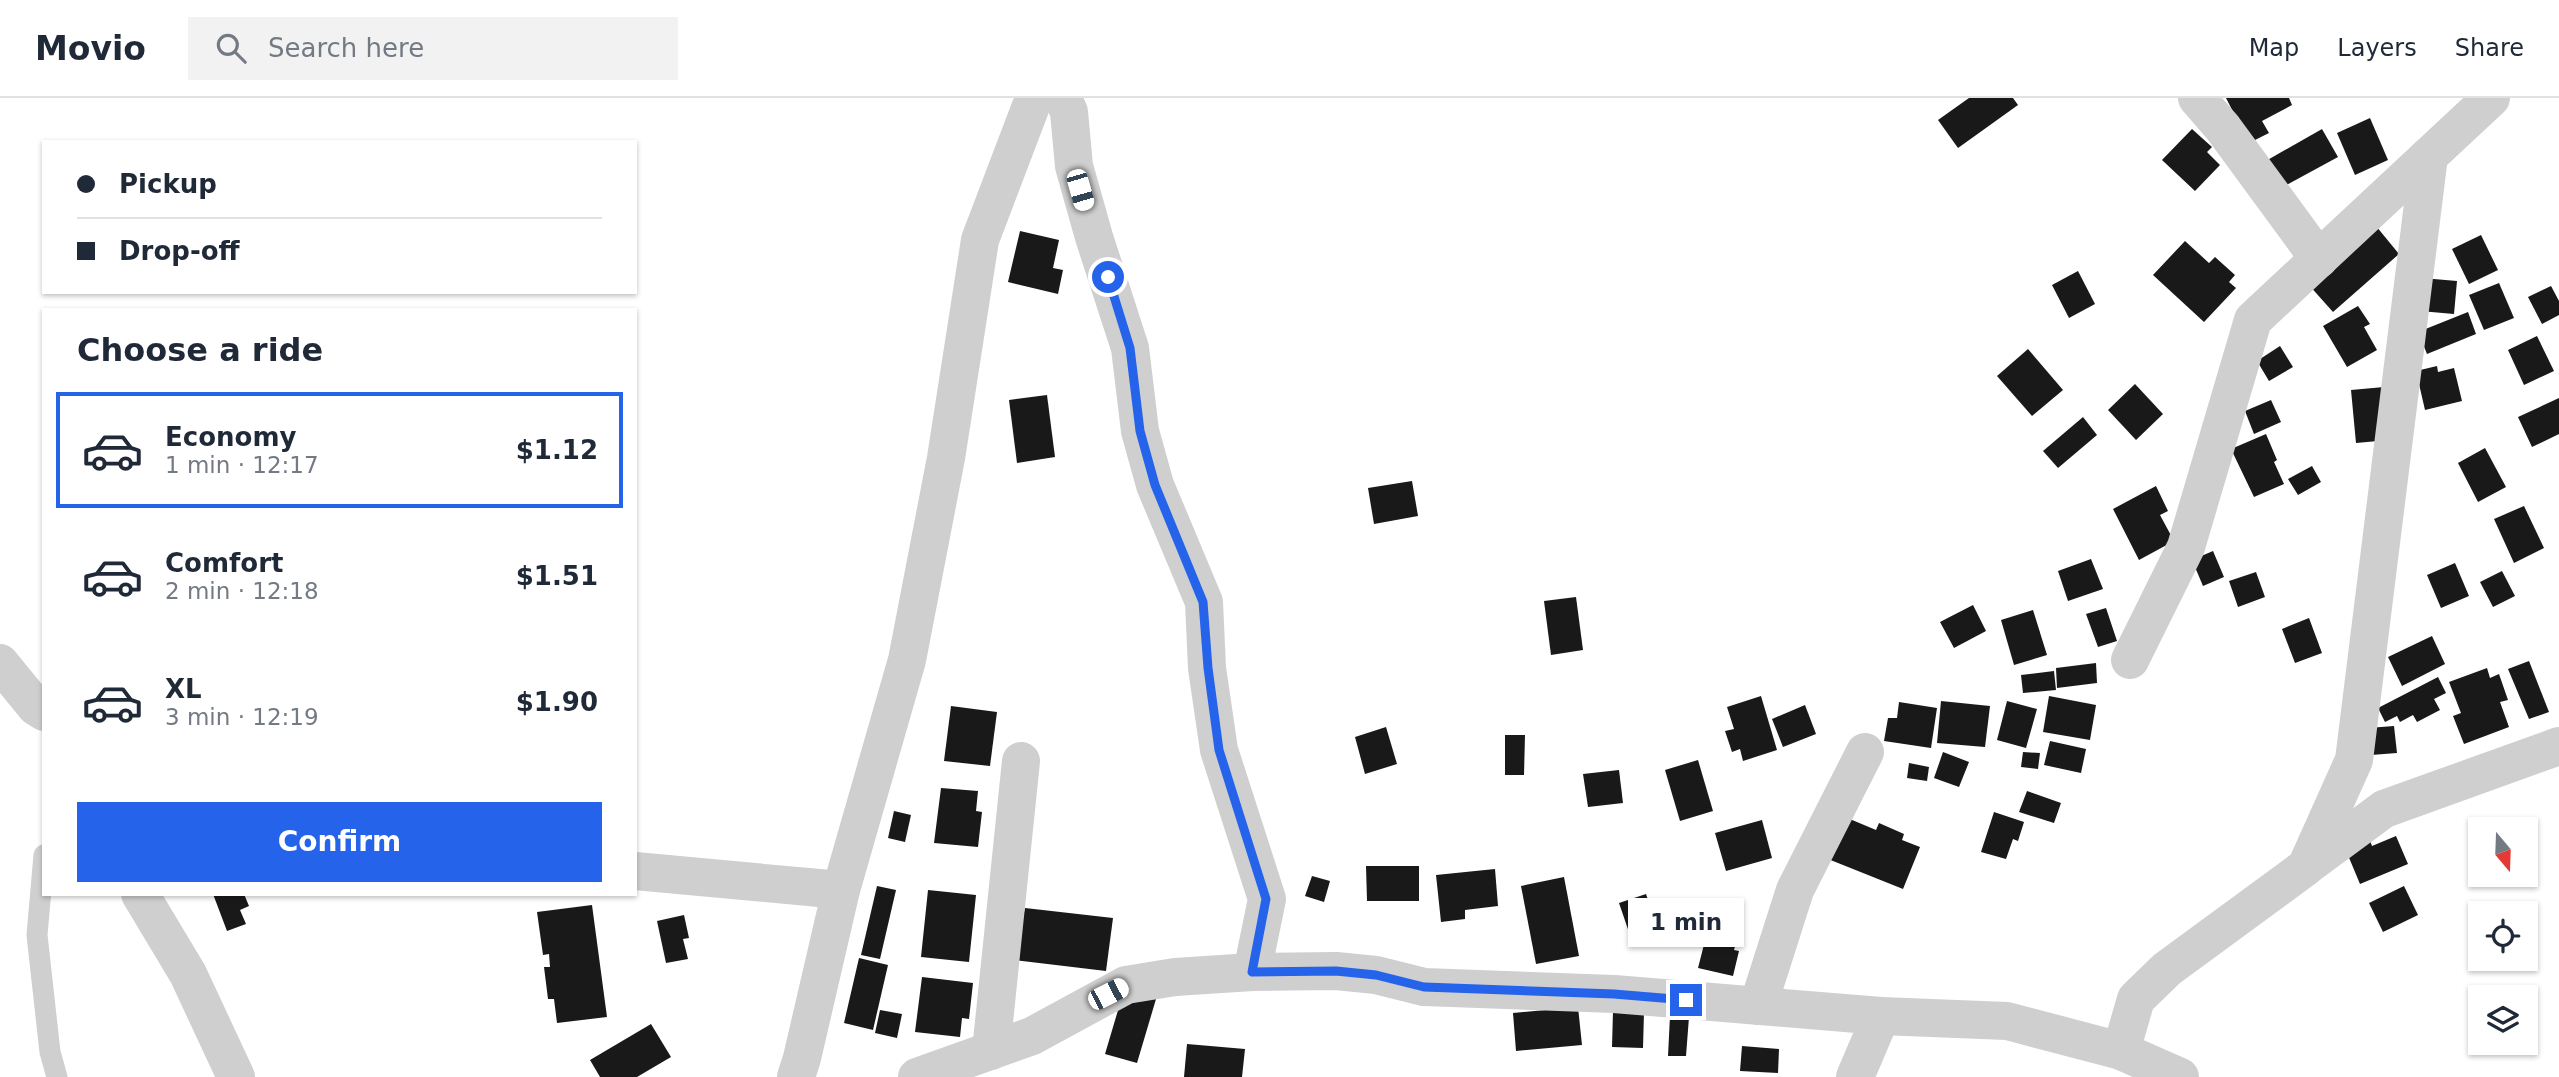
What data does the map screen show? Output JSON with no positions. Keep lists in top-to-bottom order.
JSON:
{
  "north": "bottom",
  "page": {
    "header": "Movio",
    "search": "Search here",
    "nav": ["Map", "Layers", "Share"],
    "banner": ["Pickup", "Drop-off"],
    "heading": "Choose a ride",
    "list": [
      {
        "name": "Economy",
        "note": "1 min · 12:17",
        "value": "$1.12"
      },
      {
        "name": "Comfort",
        "note": "2 min · 12:18",
        "value": "$1.51"
      },
      {
        "name": "XL",
        "note": "3 min · 12:19",
        "value": "$1.90"
      }
    ],
    "buttons": "Confirm",
    "bubble": "1 min"
  }
}
